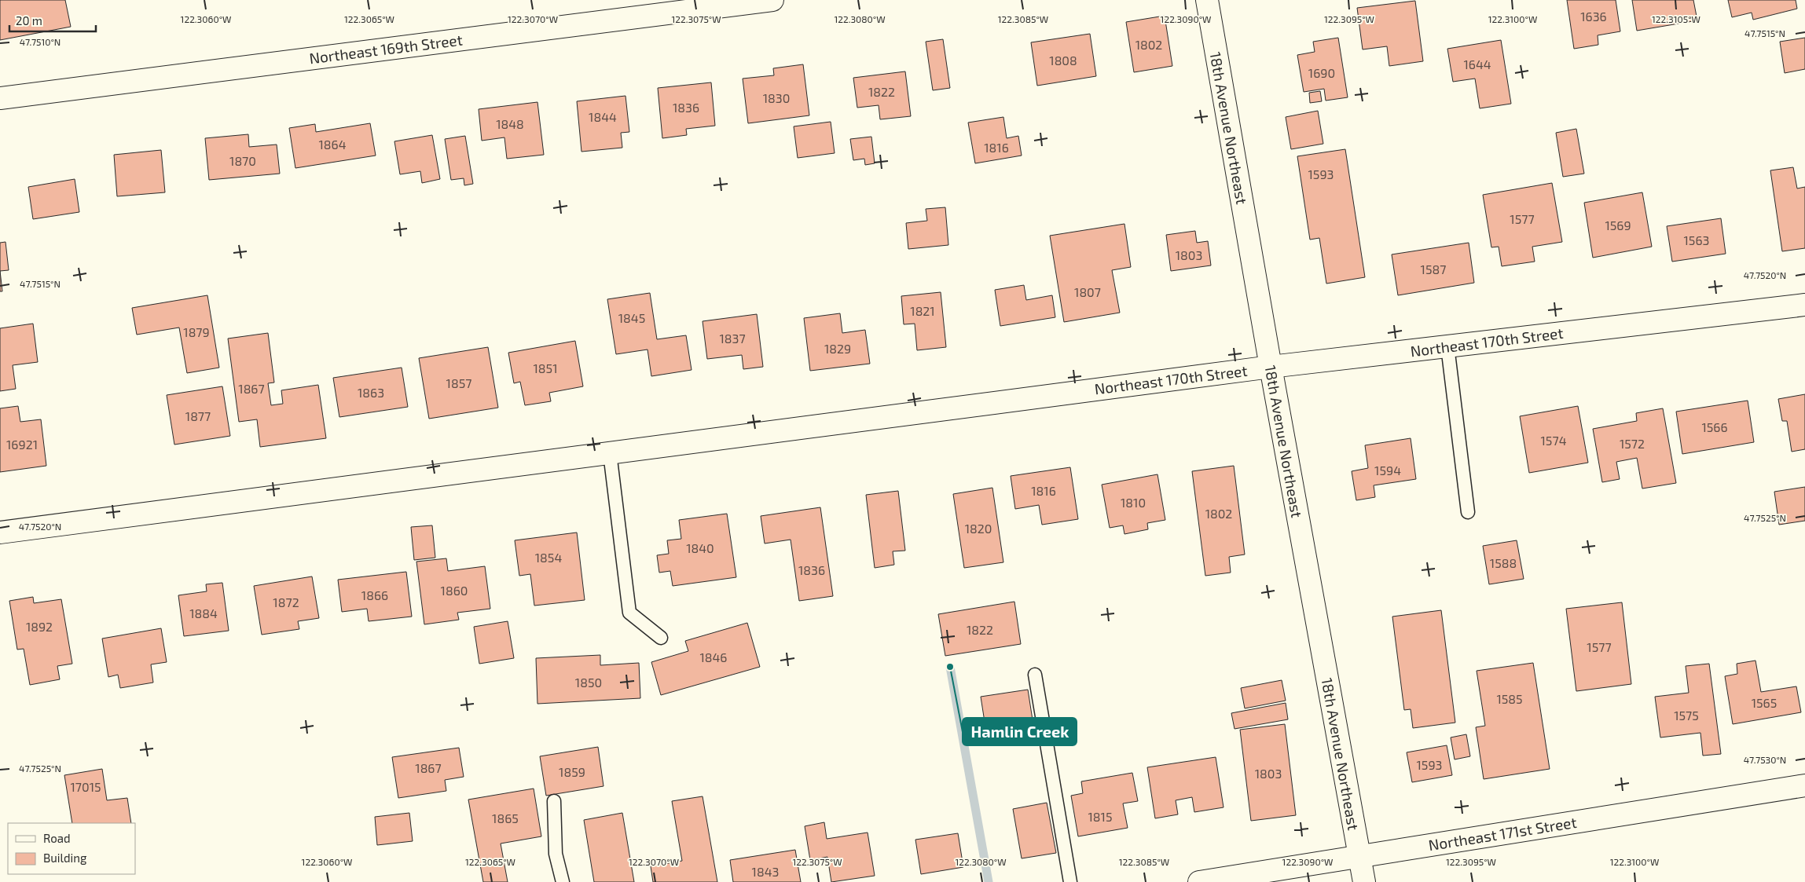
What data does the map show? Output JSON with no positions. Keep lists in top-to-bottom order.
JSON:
{
  "streets": {
    "street": [
      "Northeast 169th Street",
      "18th Avenue Northeast",
      "Northeast 170th Street",
      "Northeast 171st Street"
    ]
  },
  "crossings": [
    ["18th Avenue Northeast", "Northeast 170th Street"],
    ["18th Avenue Northeast", "Northeast 171st Street"]
  ],
  "places": ["Hamlin Creek"],
  "house_numbers": [
    "1636",
    "1802",
    "1808",
    "1644",
    "1690",
    "1822",
    "1830",
    "1836",
    "1844",
    "1848",
    "1864",
    "1816",
    "1870",
    "1593",
    "1577",
    "1569",
    "1563",
    "1803",
    "1587",
    "1807",
    "1821",
    "1845",
    "1879",
    "1837",
    "1829",
    "1851",
    "1857",
    "1867",
    "1863",
    "1877",
    "1566",
    "1574",
    "1572",
    "16921",
    "1594",
    "1816",
    "1810",
    "1802",
    "1820",
    "1840",
    "1854",
    "1588",
    "1836",
    "1860",
    "1866",
    "1872",
    "1884",
    "1892",
    "1822",
    "1577",
    "1846",
    "1850",
    "1585",
    "1565",
    "1575",
    "1593",
    "1867",
    "1859",
    "1803",
    "17015",
    "1815",
    "1865",
    "1843"
  ],
  "legend": ["Road", "Building"],
  "scale_bar": "20 m",
  "coordinates": [
    "122.3060°W",
    "122.3065°W",
    "122.3070°W",
    "122.3075°W",
    "122.3080°W",
    "122.3085°W",
    "122.3090°W",
    "122.3095°W",
    "122.3100°W",
    "122.3105°W",
    "47.7515°N",
    "47.7510°N",
    "47.7520°N",
    "47.7525°N",
    "47.7530°N"
  ]
}
